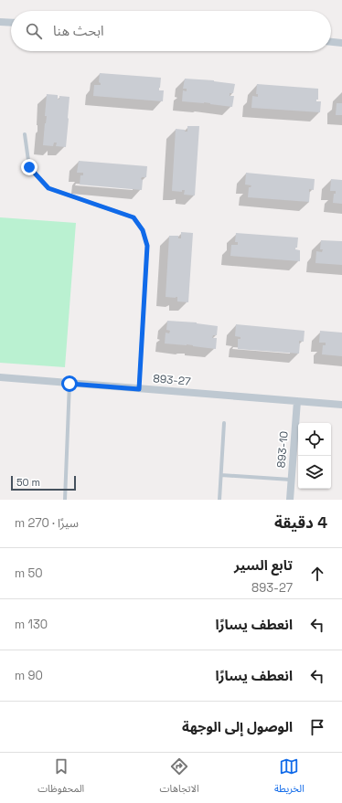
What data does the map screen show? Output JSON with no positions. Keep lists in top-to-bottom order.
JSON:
{
  "streets": {
    "street": ["893-27", "893-10"]
  },
  "crossings": [
    ["893-27", "893-10"]
  ],
  "scale_bar": "50 m",
  "page": {
    "search": "ابحث هنا",
    "scale": "50 m",
    "heading": ["4 دقيقة", "سيرًا · 270 m"],
    "list": [
      ["تابع السير", "893-27", "50 m"],
      ["انعطف يسارًا", "130 m"],
      ["انعطف يسارًا", "90 m"],
      "الوصول إلى الوجهة"
    ],
    "nav": ["الخريطة", "الاتجاهات", "المحفوظات"]
  }
}
